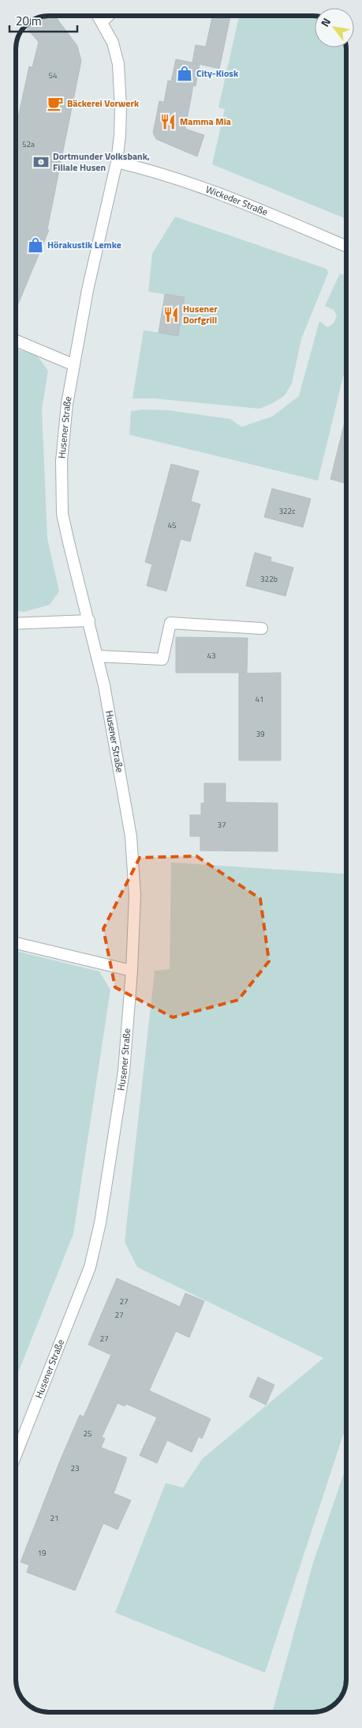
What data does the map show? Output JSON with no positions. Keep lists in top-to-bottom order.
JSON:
{
  "streets": {
    "street": ["Wickeder Straße", "Husener Straße"]
  },
  "crossings": [
    ["Wickeder Straße", "Husener Straße"]
  ],
  "places": {
    "shop": ["City-Kiosk", "Hörakustik Lemke"],
    "cafe": ["Bäckerei Vorwerk"],
    "restaurant": ["Mamma Mia", "Husener Dorfgrill"],
    "bank": ["Dortmunder Volksbank, Filiale Husen"]
  },
  "house_numbers": [
    "54",
    "52a",
    "322c",
    "45",
    "322b",
    "43",
    "41",
    "39",
    "37",
    "27",
    "27",
    "27",
    "25",
    "23",
    "21",
    "19"
  ],
  "scale_bar": "20 m",
  "north": "top left"
}
